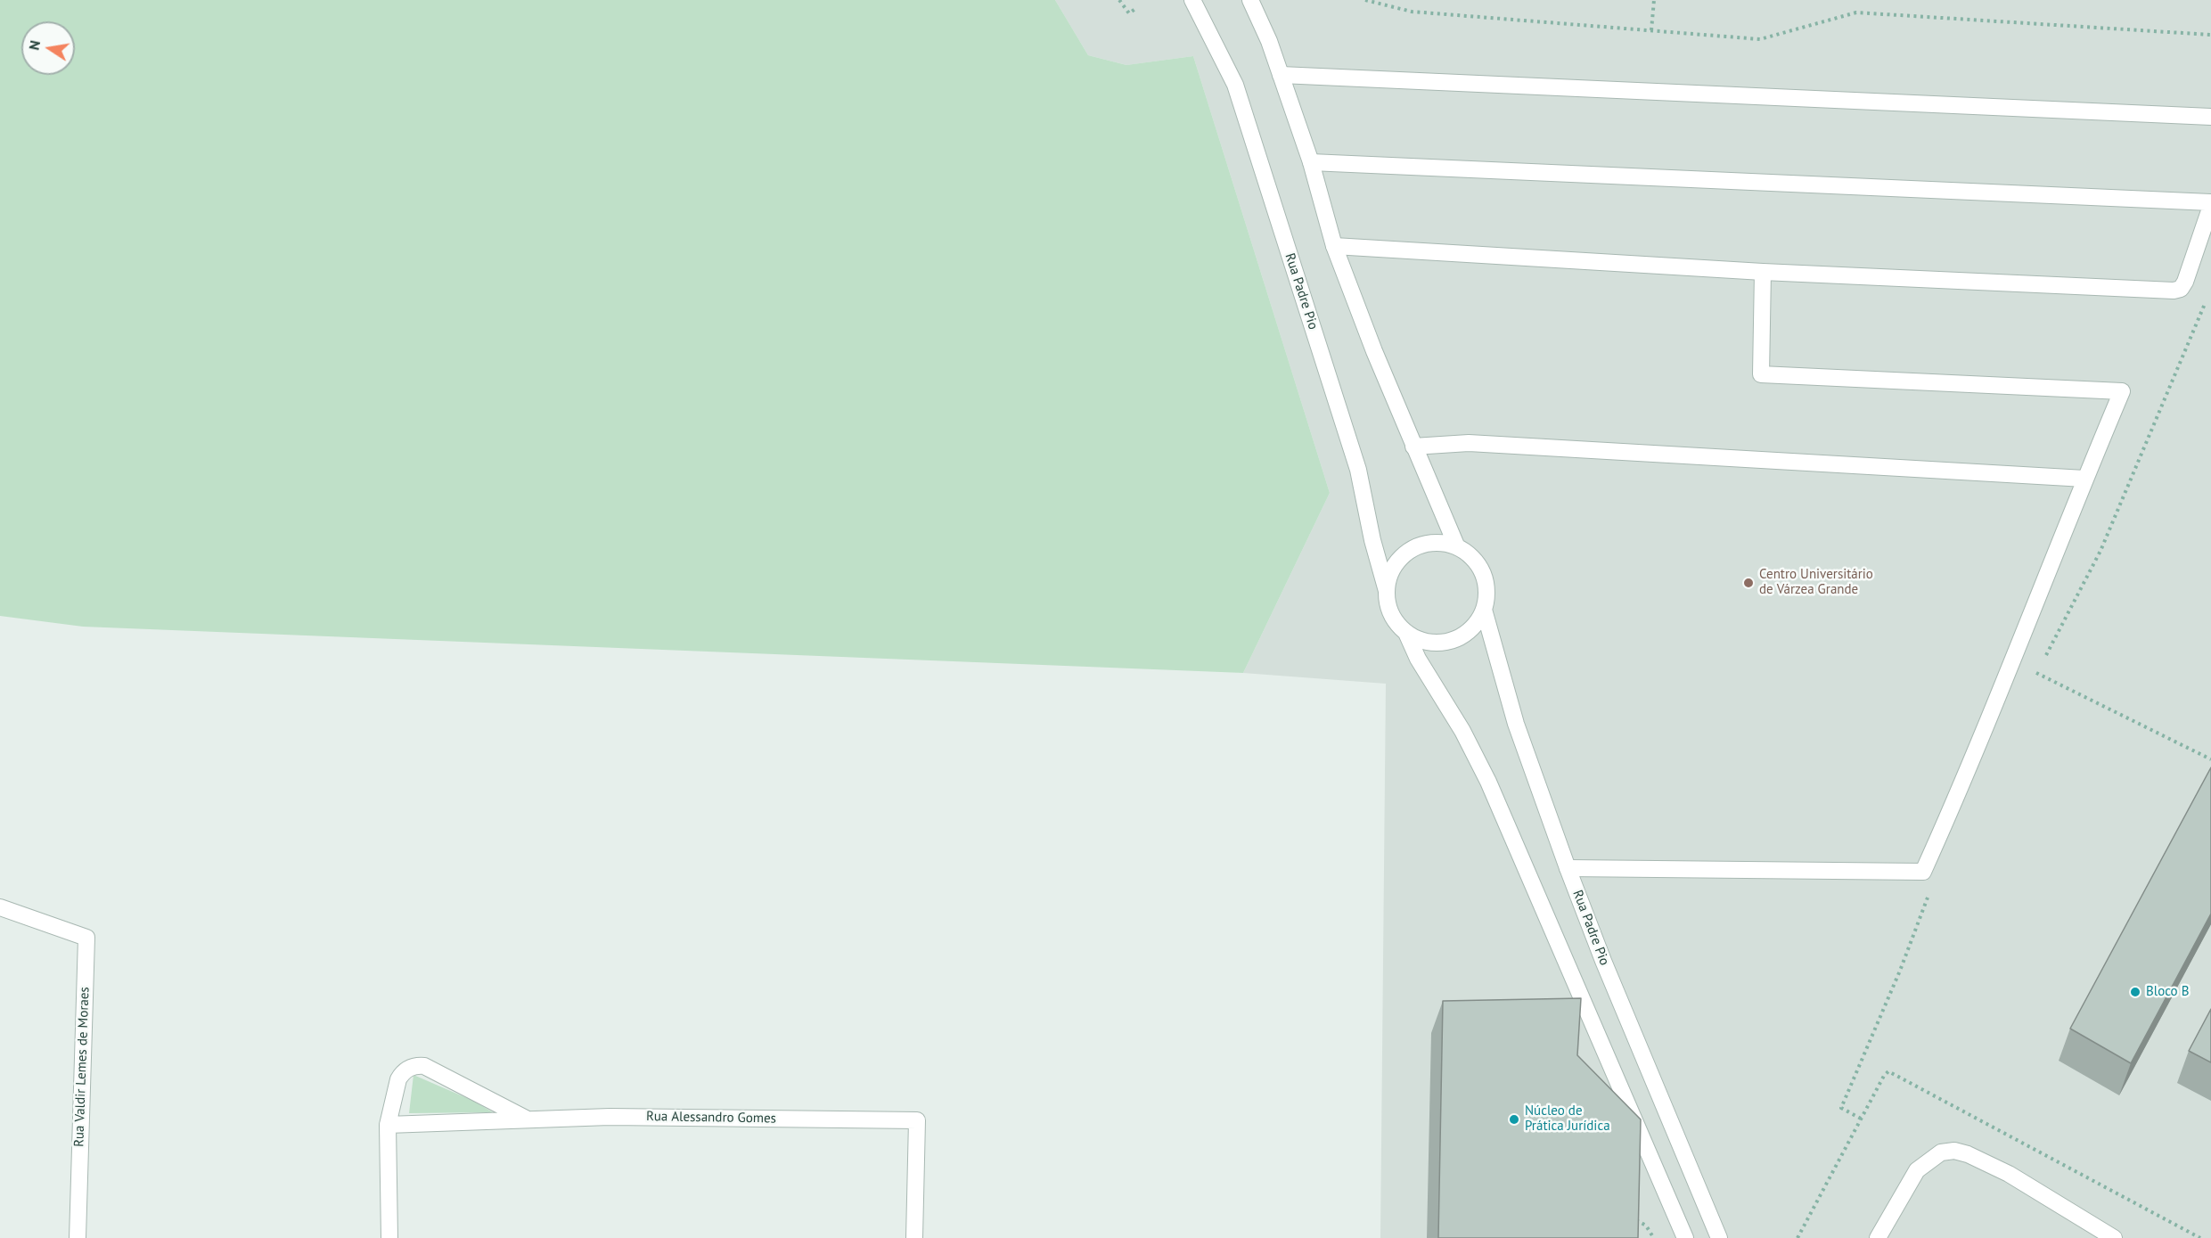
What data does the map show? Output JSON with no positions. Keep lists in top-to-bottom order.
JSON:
{
  "streets": {
    "street": ["Rua Padre Pio", "Rua Valdir Lemes de Moraes", "Rua Alessandro Gomes"]
  },
  "places": ["Centro Universitário de Várzea Grande", "Bloco B", "Núcleo de Prática Jurídica"],
  "north": "left"
}
